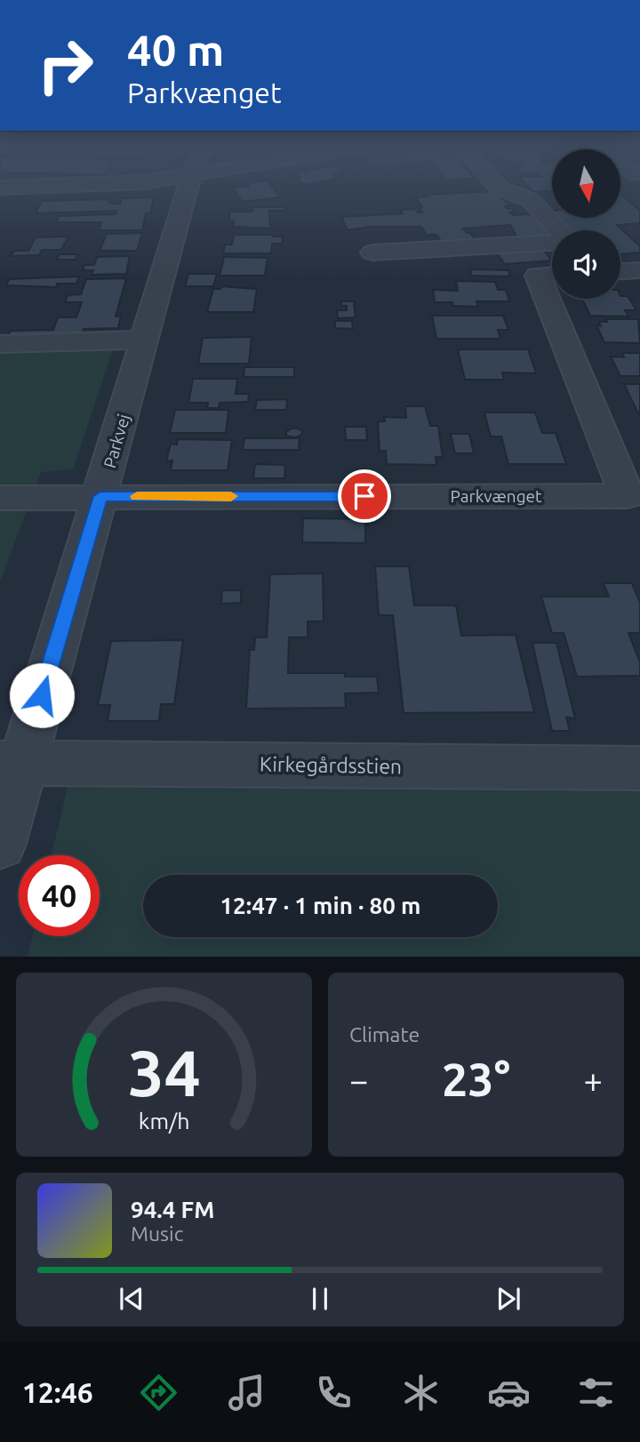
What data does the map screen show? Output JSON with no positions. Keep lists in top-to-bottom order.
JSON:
{
  "streets": {
    "street": ["Parkvej", "Parkvænget", "Kirkegårdsstien"]
  },
  "crossings": [
    ["Parkvej", "Parkvænget"],
    ["Parkvej", "Kirkegårdsstien"]
  ],
  "north": "bottom",
  "page": {
    "turn": ["40 m", "Parkvænget"],
    "limit": "40",
    "trip": "12:47 · 1 min · 80 m",
    "tile": "Climate",
    "heat": ["−", "23°", "+"],
    "song": ["94.4 FM", "Music"],
    "tabs": "12:46",
    "gauge": ["34", "km/h"]
  }
}
